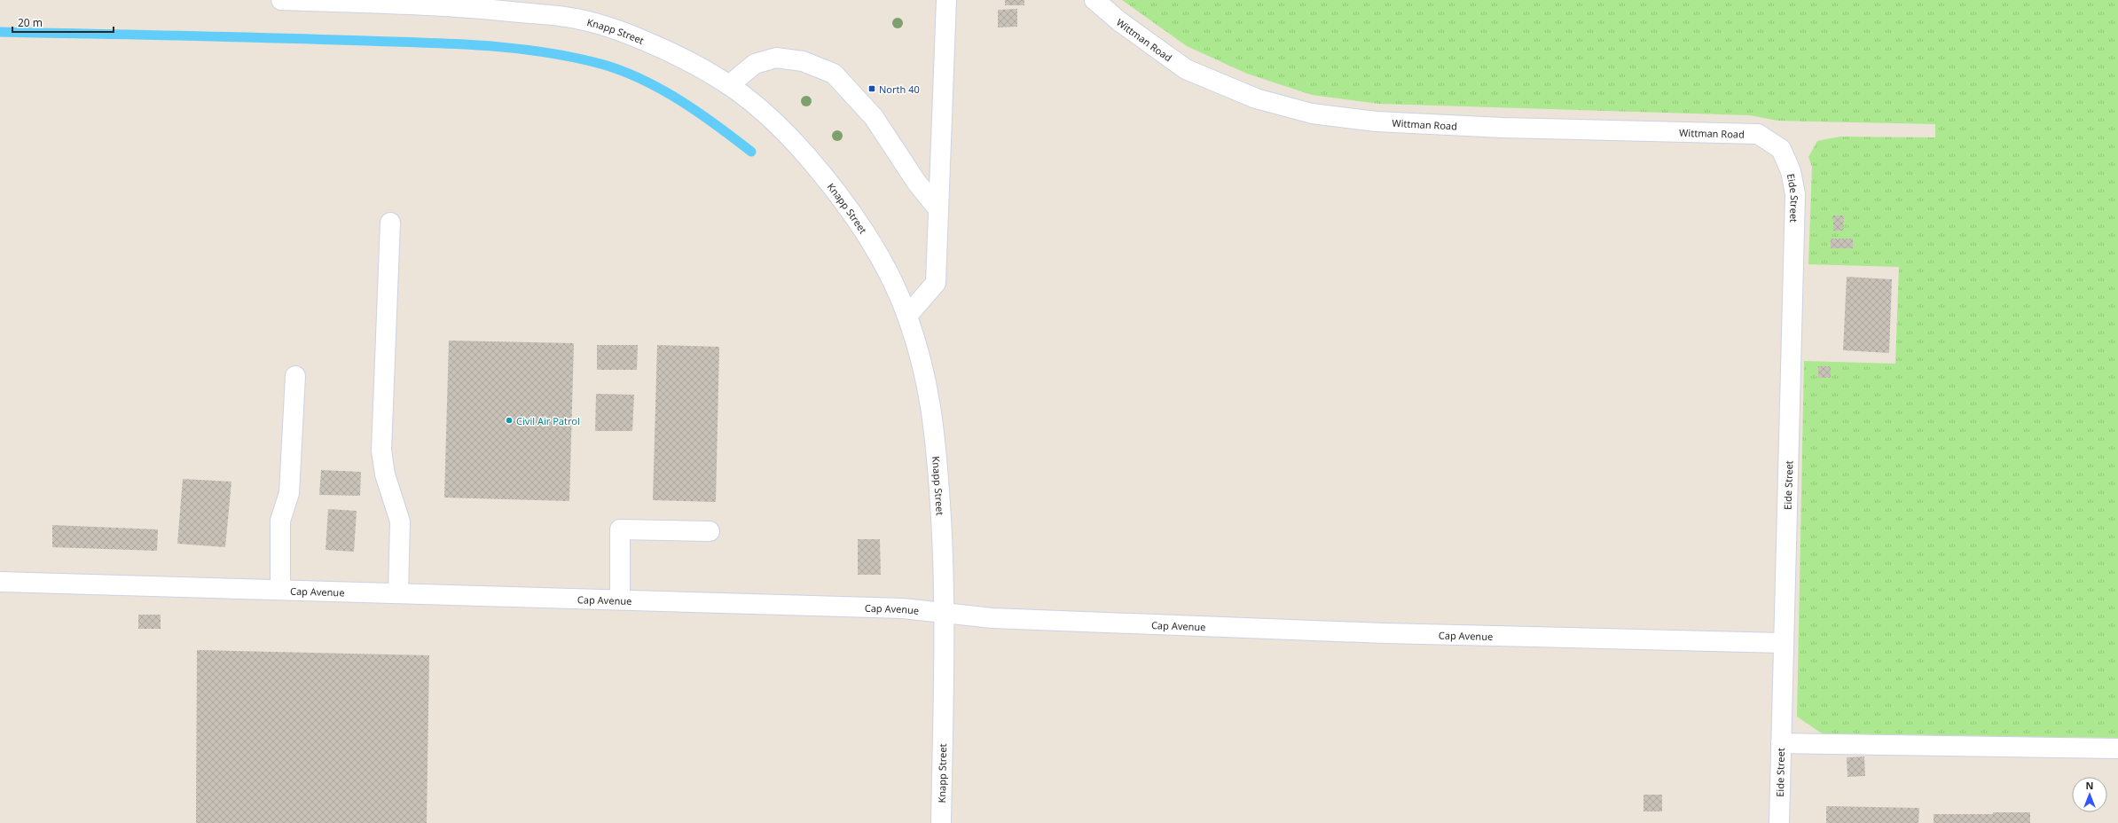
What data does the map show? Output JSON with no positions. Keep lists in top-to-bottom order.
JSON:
{
  "streets": {
    "lane": [
      "Knapp Street",
      "Wittman Road",
      "Eide Street",
      "Cap Avenue"
    ]
  },
  "crossings": [
    ["Knapp Street", "Cap Avenue"],
    ["Wittman Road", "Eide Street"],
    ["Eide Street", "Cap Avenue"]
  ],
  "places": {
    "transit": ["North 40"],
    "other": ["Civil Air Patrol"]
  },
  "scale_bar": "20 m",
  "north": "top"
}
